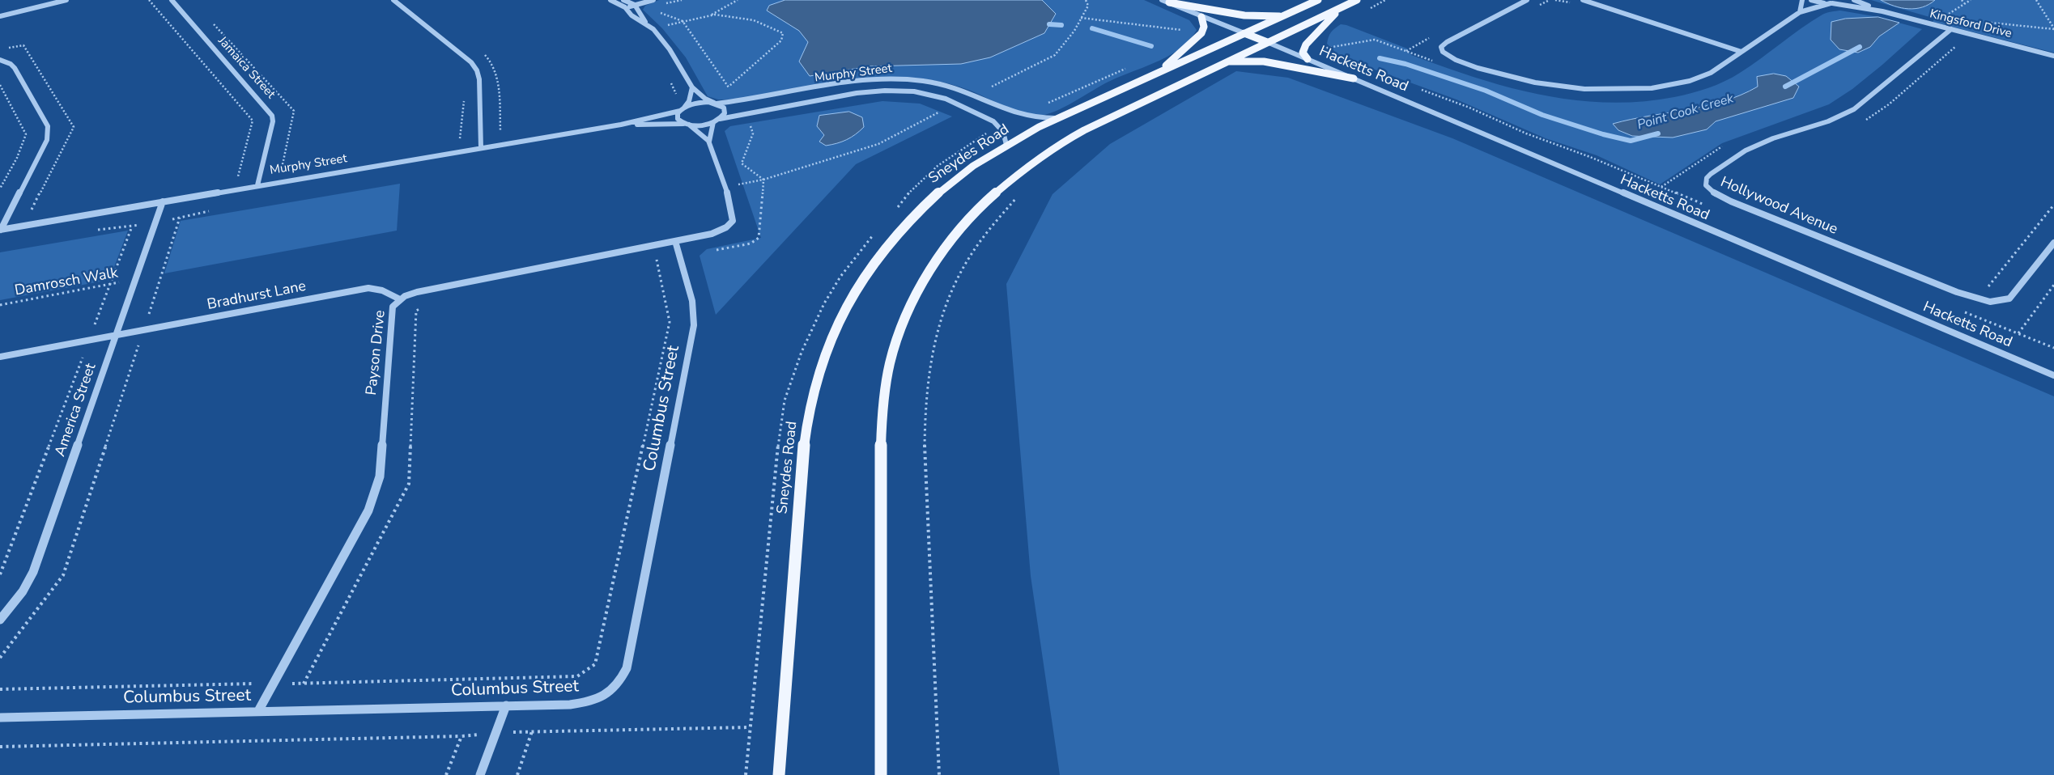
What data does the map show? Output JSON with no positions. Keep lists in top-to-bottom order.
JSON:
{
  "streets": {
    "main road": ["Sneydes Road"],
    "street": [
      "Kingsford Drive",
      "Jamaica Street",
      "Hacketts Road",
      "Murphy Street",
      "Hollywood Avenue",
      "Bradhurst Lane",
      "Payson Drive",
      "Columbus Street",
      "America Street"
    ],
    "path": ["Damrosch Walk"]
  },
  "crossings": [
    ["Kingsford Drive", "Hollywood Avenue"],
    ["Jamaica Street", "Murphy Street"],
    ["Murphy Street", "Sneydes Road"],
    ["Murphy Street", "America Street"],
    ["Damrosch Walk", "America Street"],
    ["Bradhurst Lane", "Payson Drive"],
    ["Bradhurst Lane", "America Street"],
    ["Payson Drive", "Columbus Street"]
  ],
  "water": ["Point Cook Creek"]
}
